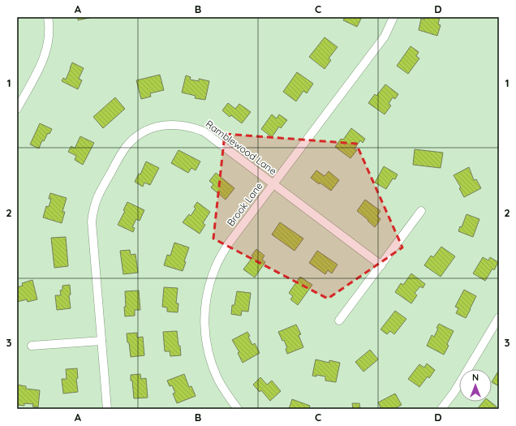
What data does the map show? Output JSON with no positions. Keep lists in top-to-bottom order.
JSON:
{
  "streets": {
    "street": ["Ramblewood Lane", "Brook Lane"]
  },
  "crossings": [
    ["Ramblewood Lane", "Brook Lane"]
  ],
  "north": "top",
  "grid": {
    "columns": [
      "A",
      "B",
      "C",
      "D"
    ],
    "rows": ["1", "2", "3"]
  }
}
